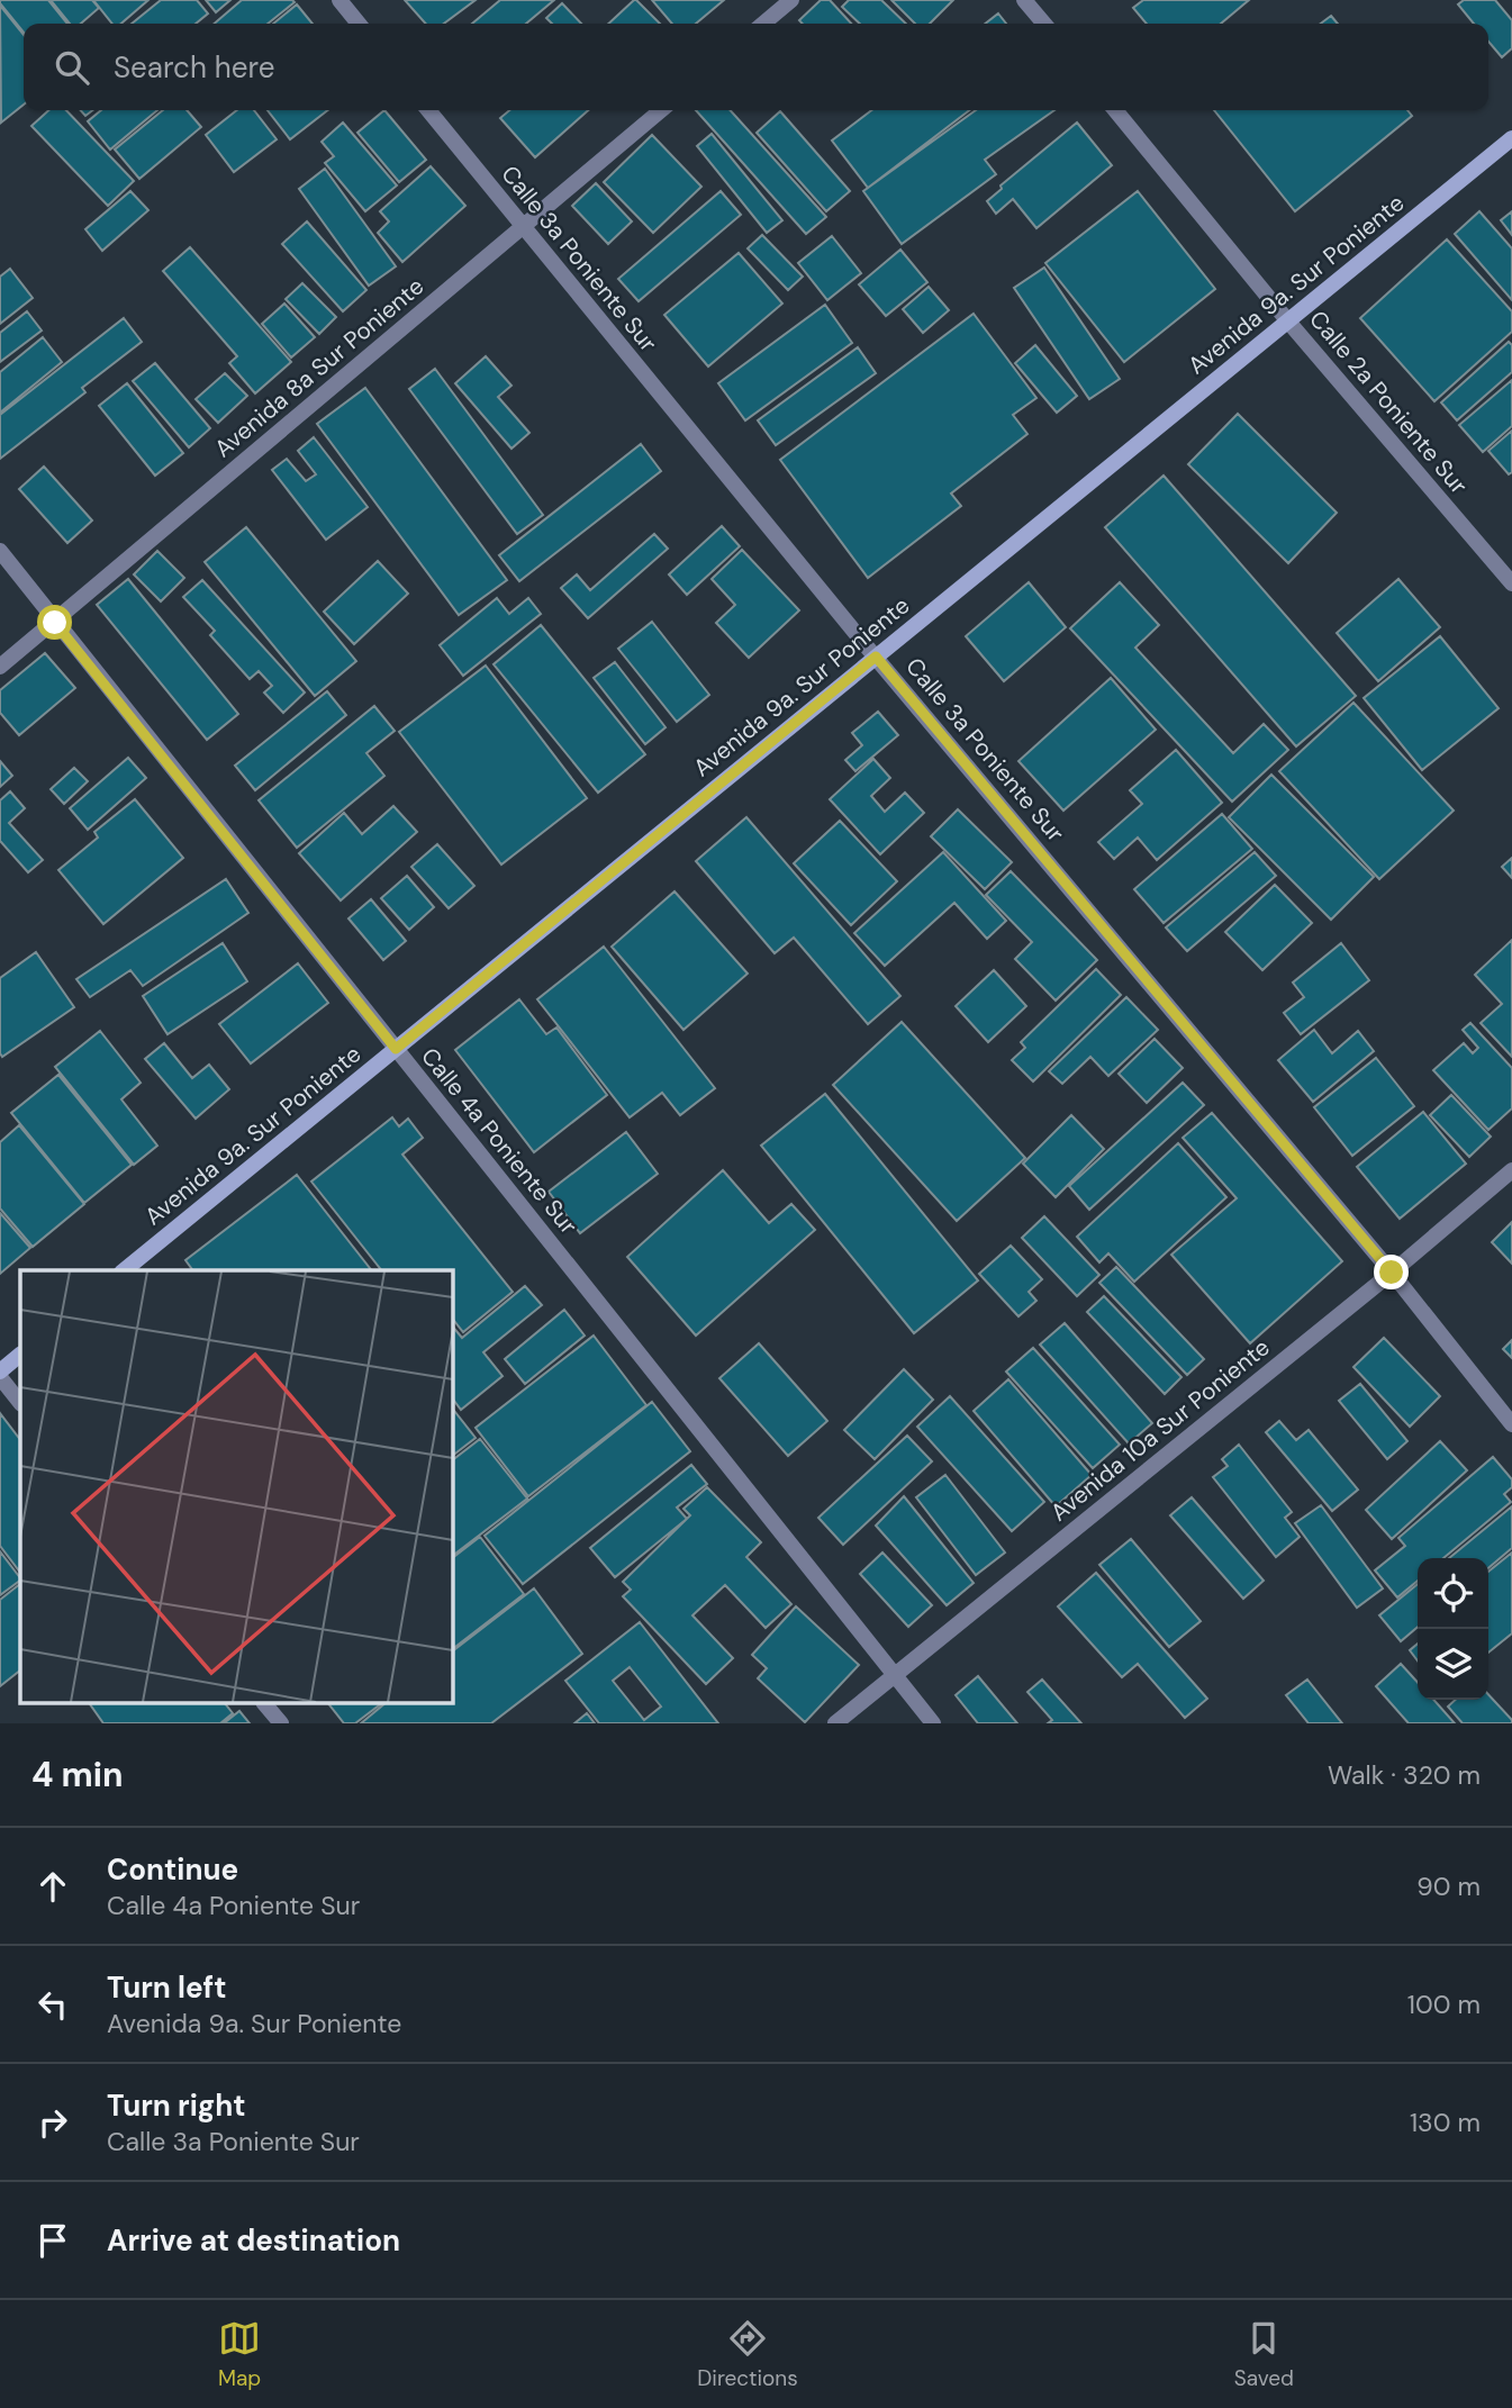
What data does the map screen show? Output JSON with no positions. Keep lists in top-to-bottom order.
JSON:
{
  "streets": {
    "main road": ["Avenida 9a. Sur Poniente"],
    "street": [
      "Calle 3a Poniente Sur",
      "Avenida 8a Sur Poniente",
      "Calle 2a Poniente Sur",
      "Calle 4a Poniente Sur",
      "Avenida 10a Sur Poniente"
    ]
  },
  "crossings": [
    ["Calle 3a Poniente Sur", "Avenida 9a. Sur Poniente"],
    ["Calle 3a Poniente Sur", "Avenida 8a Sur Poniente"],
    ["Calle 3a Poniente Sur", "Avenida 10a Sur Poniente"],
    ["Avenida 9a. Sur Poniente", "Calle 2a Poniente Sur"],
    ["Avenida 9a. Sur Poniente", "Calle 4a Poniente Sur"],
    ["Avenida 8a Sur Poniente", "Calle 4a Poniente Sur"],
    ["Calle 4a Poniente Sur", "Avenida 10a Sur Poniente"]
  ],
  "page": {
    "search": "Search here",
    "heading": ["4 min", "Walk · 320 m"],
    "list": [
      ["Continue", "Calle 4a Poniente Sur", "90 m"],
      ["Turn left", "Avenida 9a. Sur Poniente", "100 m"],
      ["Turn right", "Calle 3a Poniente Sur", "130 m"],
      "Arrive at destination"
    ],
    "nav": ["Map", "Directions", "Saved"]
  }
}
